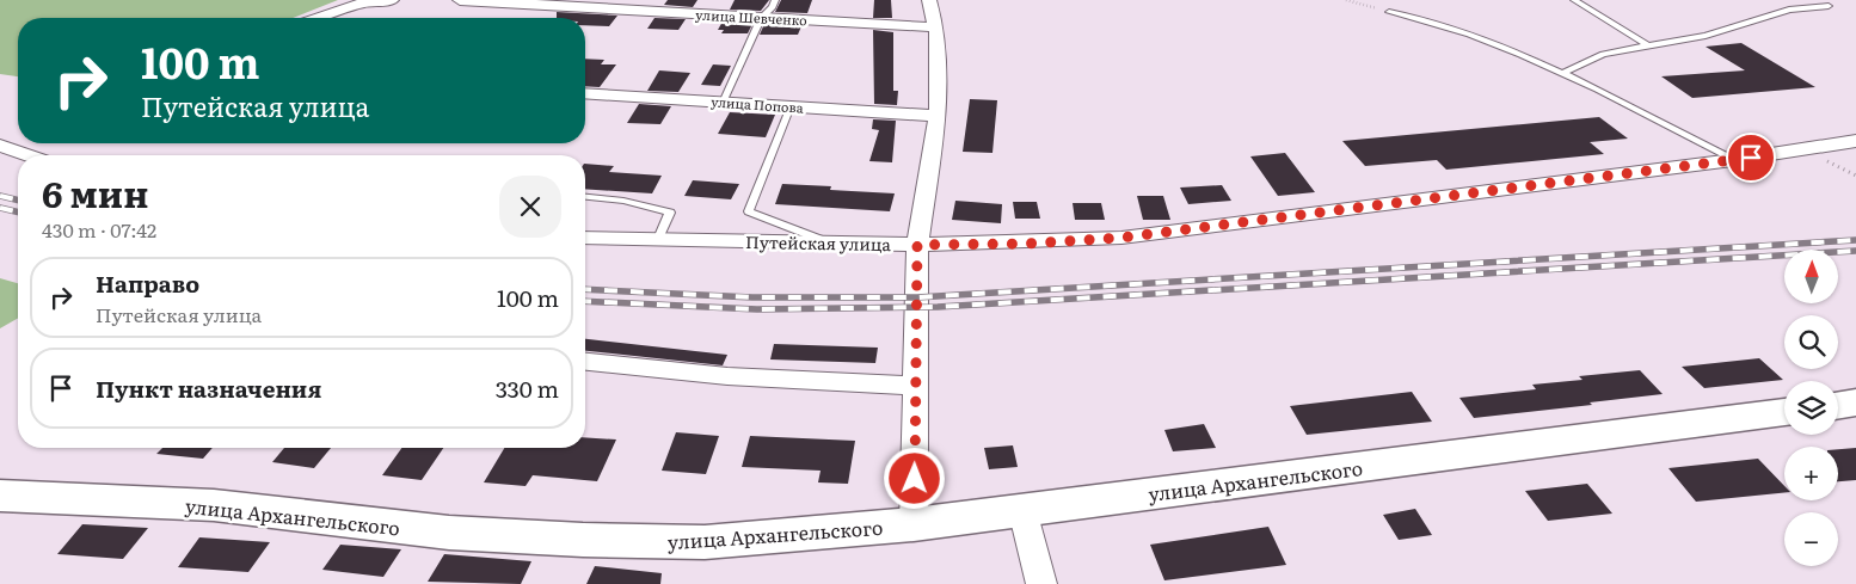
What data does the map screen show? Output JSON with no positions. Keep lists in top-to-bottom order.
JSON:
{
  "streets": {
    "street": [
      "улица Шевченко",
      "улица Попова",
      "Путейская улица",
      "улица Архангельского"
    ]
  },
  "north": "top",
  "page": {
    "turn": ["100 m", "Путейская улица"],
    "heading": ["6 мин", "430 m · 07:42"],
    "map_buttons": ["+", "−"],
    "list": [
      {
        "name": "Направо",
        "note": "Путейская улица",
        "value": "100 m"
      },
      {
        "name": "Пункт назначения",
        "value": "330 m"
      }
    ]
  }
}
